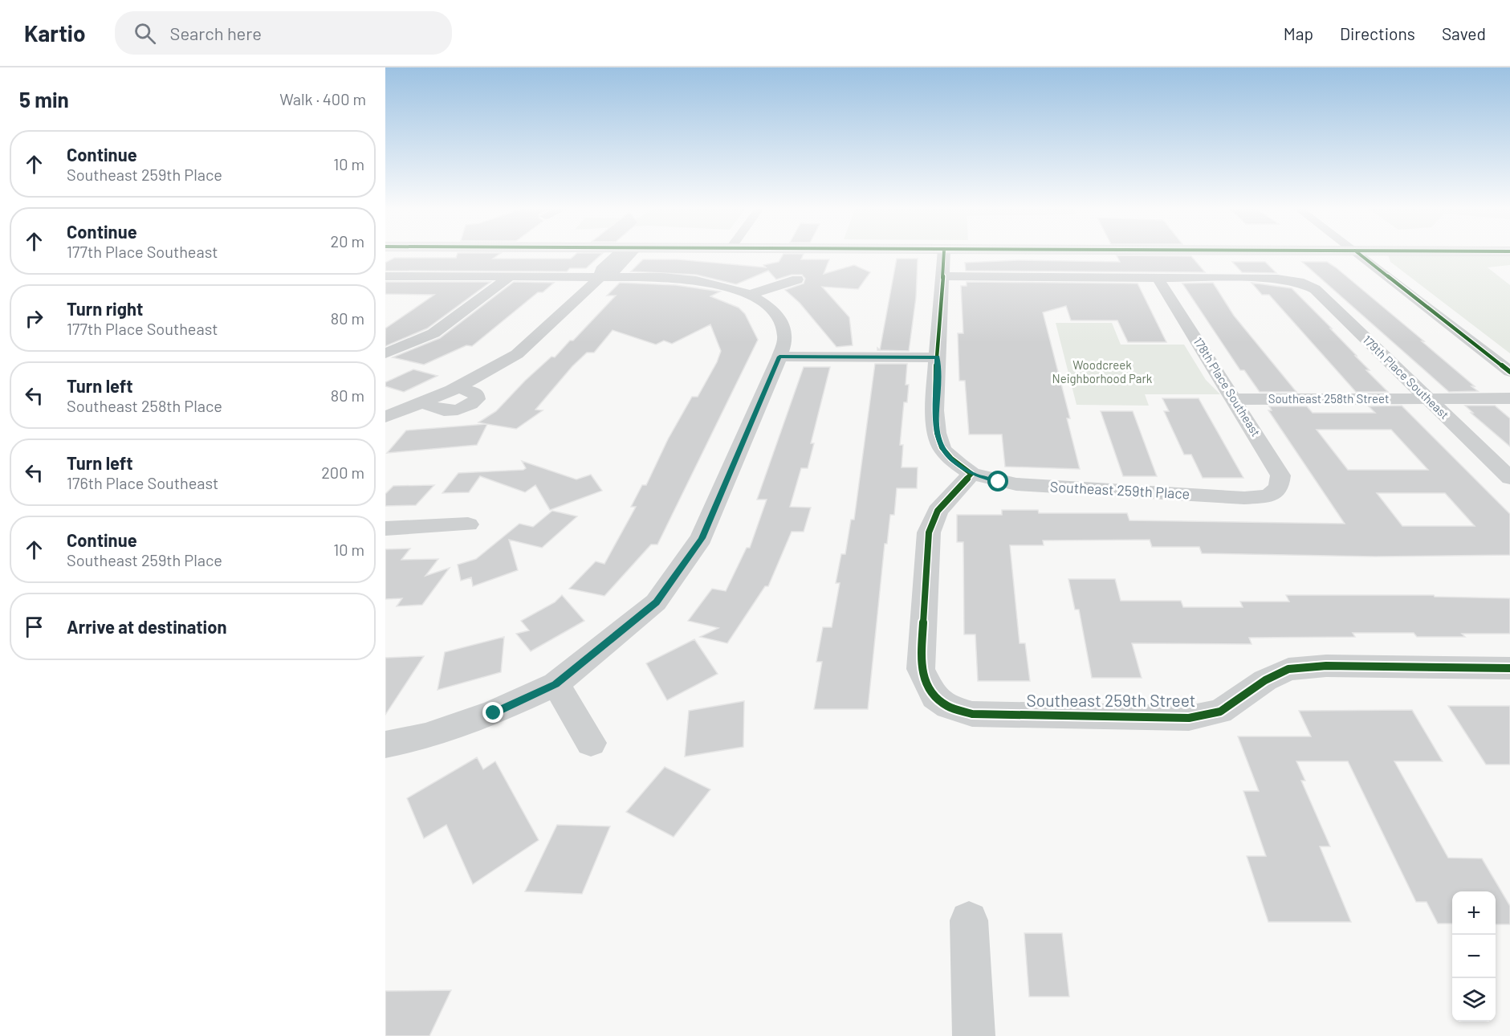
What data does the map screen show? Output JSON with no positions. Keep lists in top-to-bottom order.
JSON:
{
  "streets": {
    "street": [
      "179th Place Southeast",
      "178th Place Southeast",
      "Southeast 258th Street",
      "Southeast 259th Place",
      "Southeast 259th Street"
    ]
  },
  "crossings": [
    ["179th Place Southeast", "178th Place Southeast"],
    ["179th Place Southeast", "Southeast 258th Street"],
    ["178th Place Southeast", "Southeast 258th Street"],
    ["178th Place Southeast", "Southeast 259th Place"],
    ["Southeast 259th Place", "Southeast 259th Street"]
  ],
  "parks": ["Woodcreek Neighborhood Park"],
  "page": {
    "header": "Kartio",
    "search": "Search here",
    "nav": ["Map", "Directions", "Saved"],
    "heading": ["5 min", "Walk · 400 m"],
    "list": [
      ["Continue", "Southeast 259th Place", "10 m"],
      ["Continue", "177th Place Southeast", "20 m"],
      ["Turn right", "177th Place Southeast", "80 m"],
      ["Turn left", "Southeast 258th Place", "80 m"],
      ["Turn left", "176th Place Southeast", "200 m"],
      ["Continue", "Southeast 259th Place", "10 m"],
      "Arrive at destination"
    ],
    "map_buttons": ["+", "−"]
  }
}
